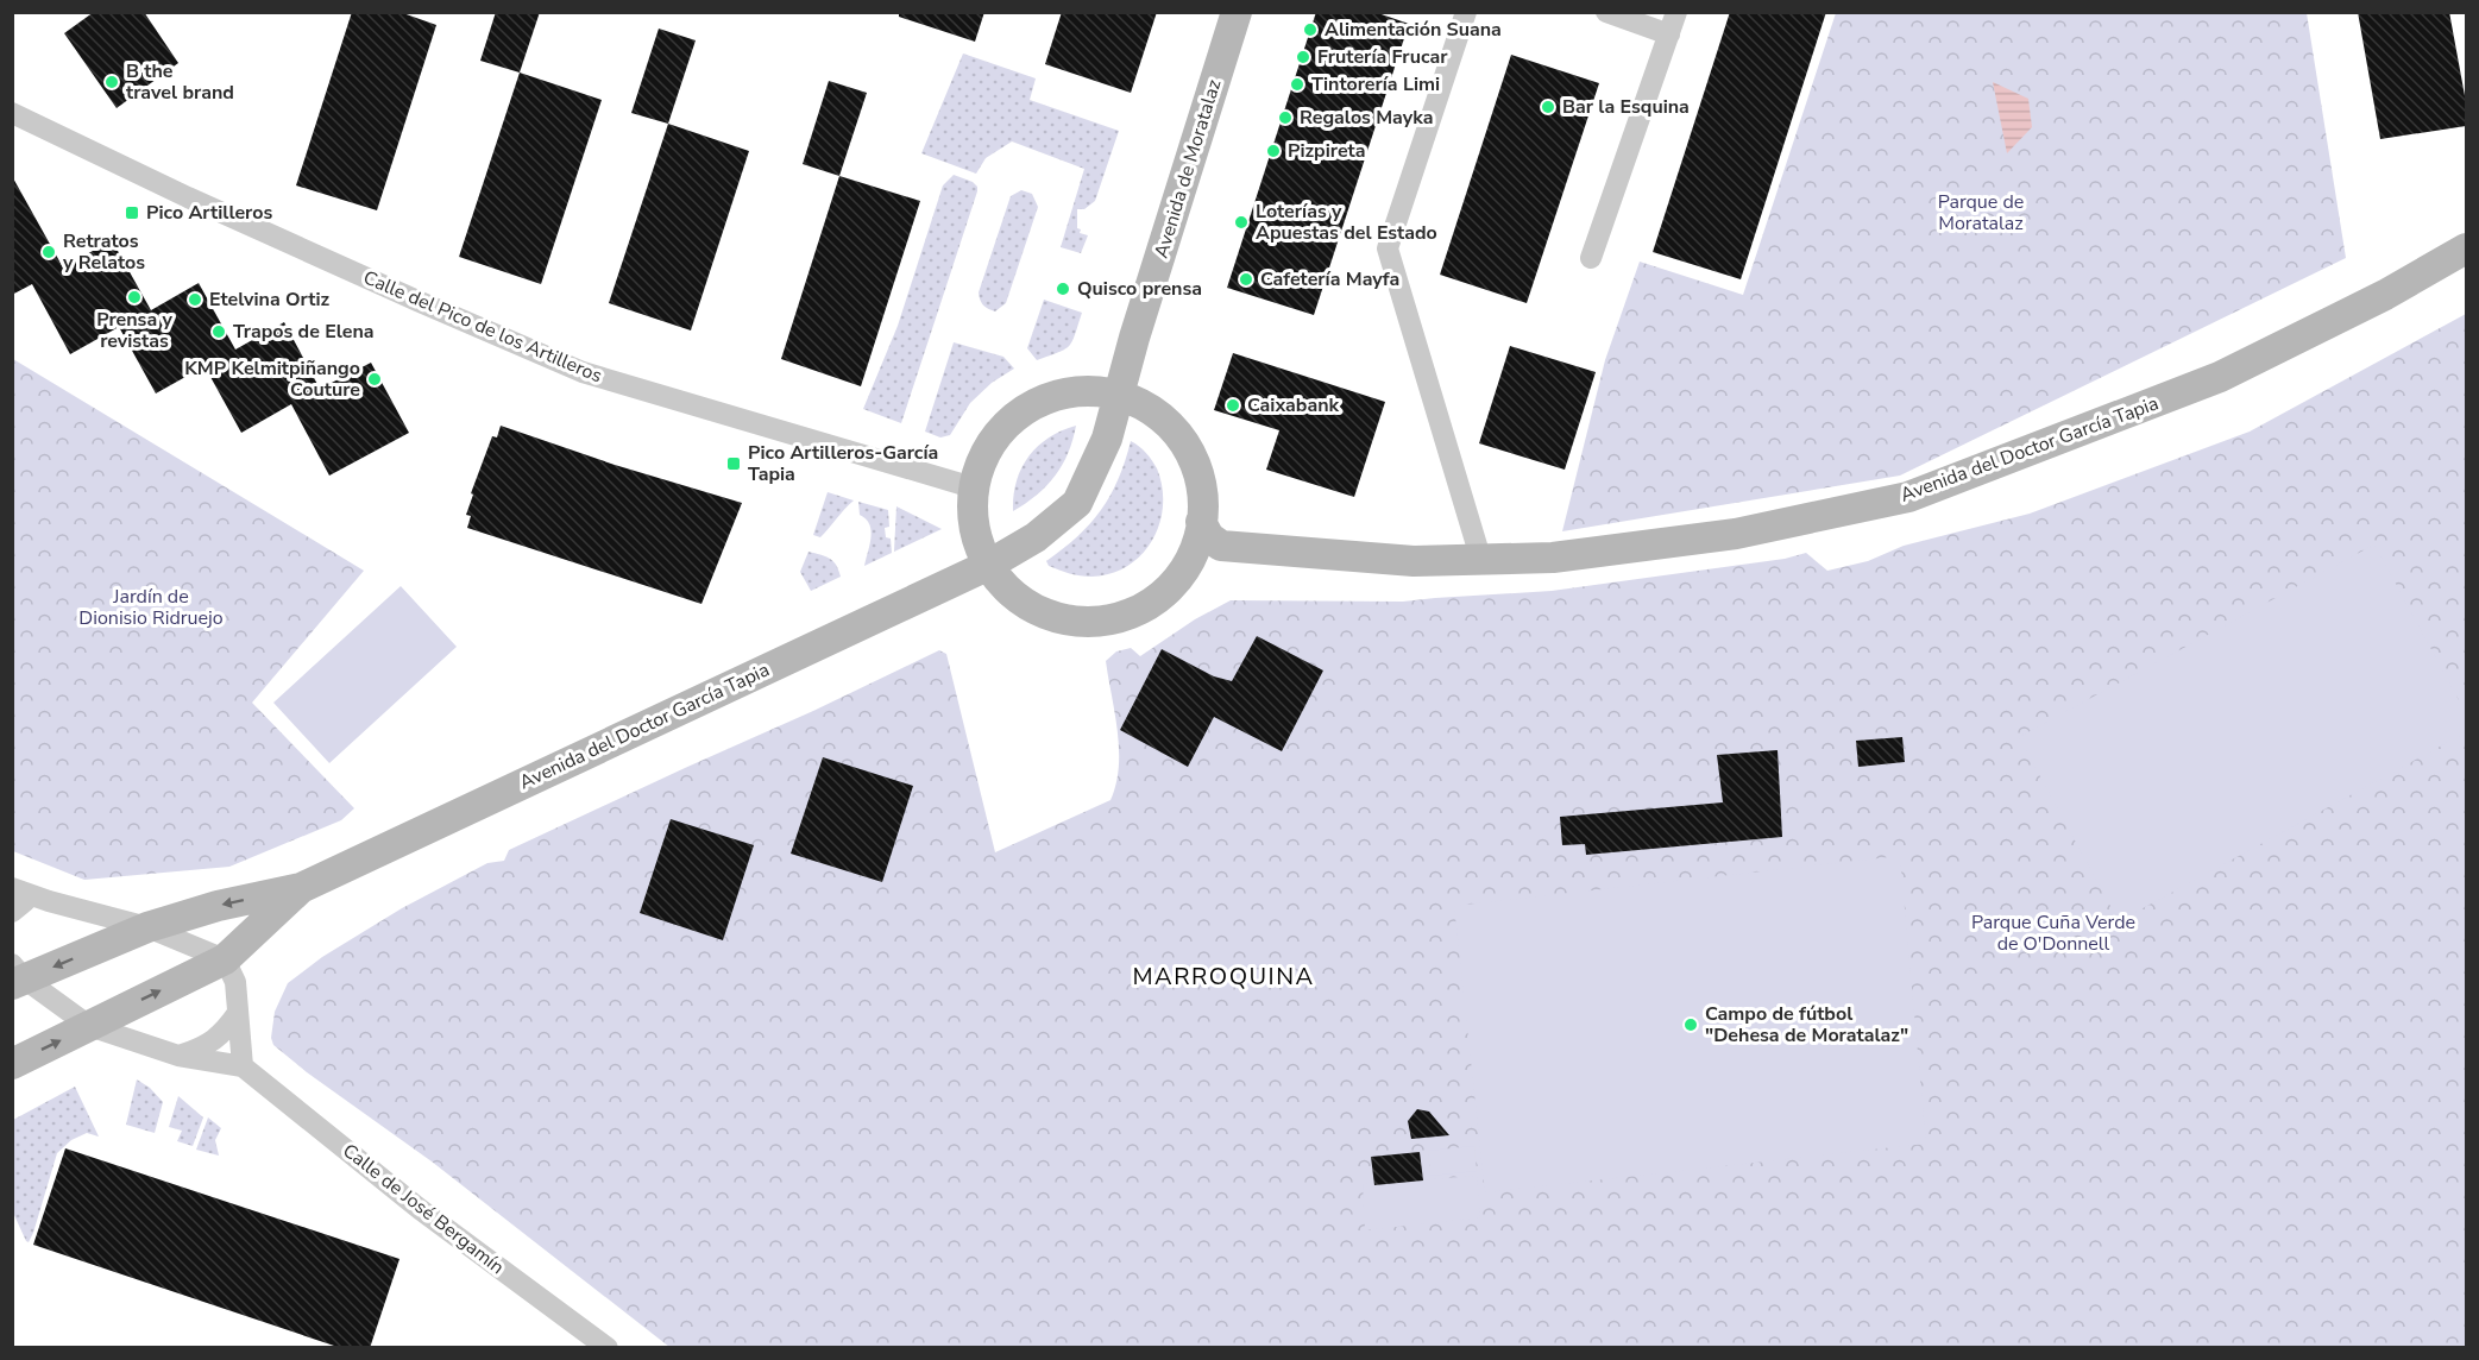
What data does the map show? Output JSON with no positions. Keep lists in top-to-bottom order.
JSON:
{
  "streets": {
    "main road": ["Avenida de Moratalaz", "Avenida del Doctor García Tapia"],
    "street": ["Calle del Pico de los Artilleros", "Calle de José Bergamín"]
  },
  "crossings": [
    ["Avenida de Moratalaz", "Avenida del Doctor García Tapia"],
    ["Avenida del Doctor García Tapia", "Calle de José Bergamín"]
  ],
  "districts": ["MARROQUINA"],
  "parks": ["Parque de Moratalaz", "Jardín de Dionisio Ridruejo", "Parque Cuña Verde de O'Donnell"],
  "places": {
    "other": [
      "Alimentación Suana",
      "Frutería Frucar",
      "B the travel brand",
      "Tintorería Limi",
      "Bar la Esquina",
      "Regalos Mayka",
      "Pizpireta",
      "Loterías y Apuestas del Estado",
      "Retratos y Relatos",
      "Cafetería Mayfa",
      "Quisco prensa",
      "Prensa y revistas",
      "Etelvina Ortiz",
      "Trapos de Elena",
      "KMP Kelmitpiñango Couture",
      "Caixabank",
      "Campo de fútbol \"Dehesa de Moratalaz\""
    ],
    "transit": ["Pico Artilleros", "Pico Artilleros-García Tapia"]
  }
}
